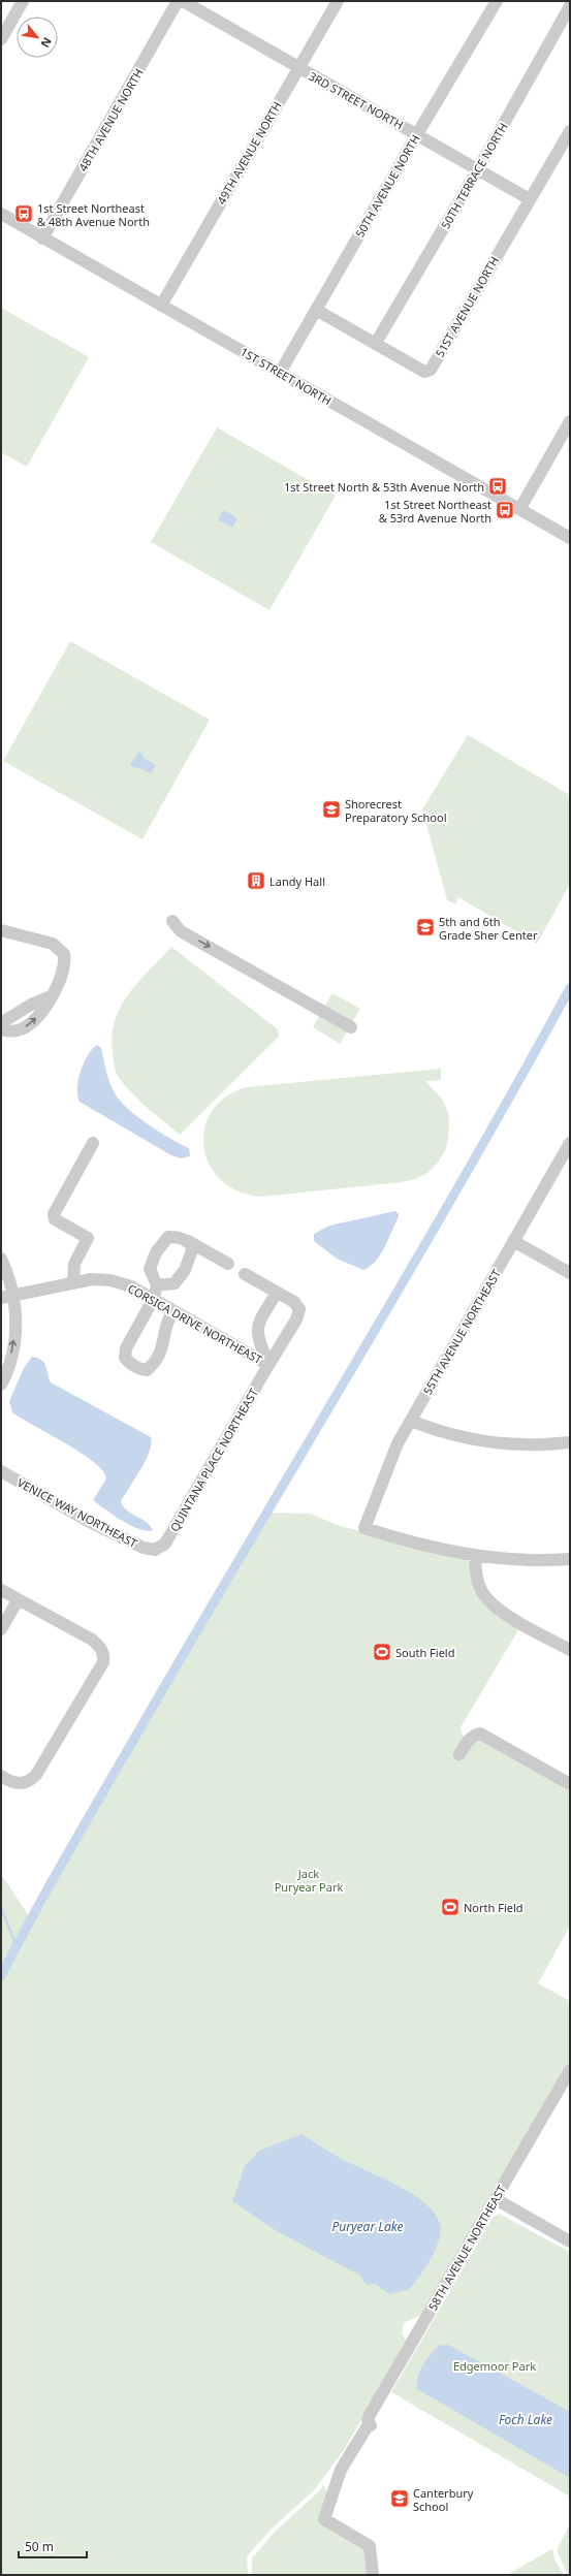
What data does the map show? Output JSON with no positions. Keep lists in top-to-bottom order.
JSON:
{
  "streets": {
    "street": [
      "3RD STREET NORTH",
      "48TH AVENUE NORTH",
      "49TH AVENUE NORTH",
      "50TH TERRACE NORTH",
      "50TH AVENUE NORTH",
      "51ST AVENUE NORTH",
      "1ST STREET NORTH",
      "CORSICA DRIVE NORTHEAST",
      "55TH AVENUE NORTHEAST",
      "QUINTANA PLACE NORTHEAST",
      "VENICE WAY NORTHEAST",
      "58TH AVENUE NORTHEAST"
    ]
  },
  "crossings": [
    ["3RD STREET NORTH", "49TH AVENUE NORTH"],
    ["3RD STREET NORTH", "50TH TERRACE NORTH"],
    ["3RD STREET NORTH", "50TH AVENUE NORTH"],
    ["3RD STREET NORTH", "51ST AVENUE NORTH"],
    ["48TH AVENUE NORTH", "1ST STREET NORTH"],
    ["49TH AVENUE NORTH", "1ST STREET NORTH"],
    ["50TH TERRACE NORTH", "51ST AVENUE NORTH"],
    ["50TH AVENUE NORTH", "51ST AVENUE NORTH"],
    ["50TH AVENUE NORTH", "1ST STREET NORTH"],
    ["CORSICA DRIVE NORTHEAST", "QUINTANA PLACE NORTHEAST"],
    ["QUINTANA PLACE NORTHEAST", "VENICE WAY NORTHEAST"]
  ],
  "water": ["Puryear Lake", "Foch Lake"],
  "parks": ["Jack Puryear Park", "Edgemoor Park"],
  "places": {
    "bus stop": ["1st Street Northeast & 48th Avenue North", "1st Street North & 53th Avenue North", "1st Street Northeast & 53rd Avenue North"],
    "school or university": ["Shorecrest Preparatory School", "5th and 6th Grade Sher Center", "Canterbury School"],
    "building": ["Landy Hall"],
    "sports": ["South Field", "North Field"]
  },
  "scale_bar": "50 m",
  "north": "bottom right"
}
